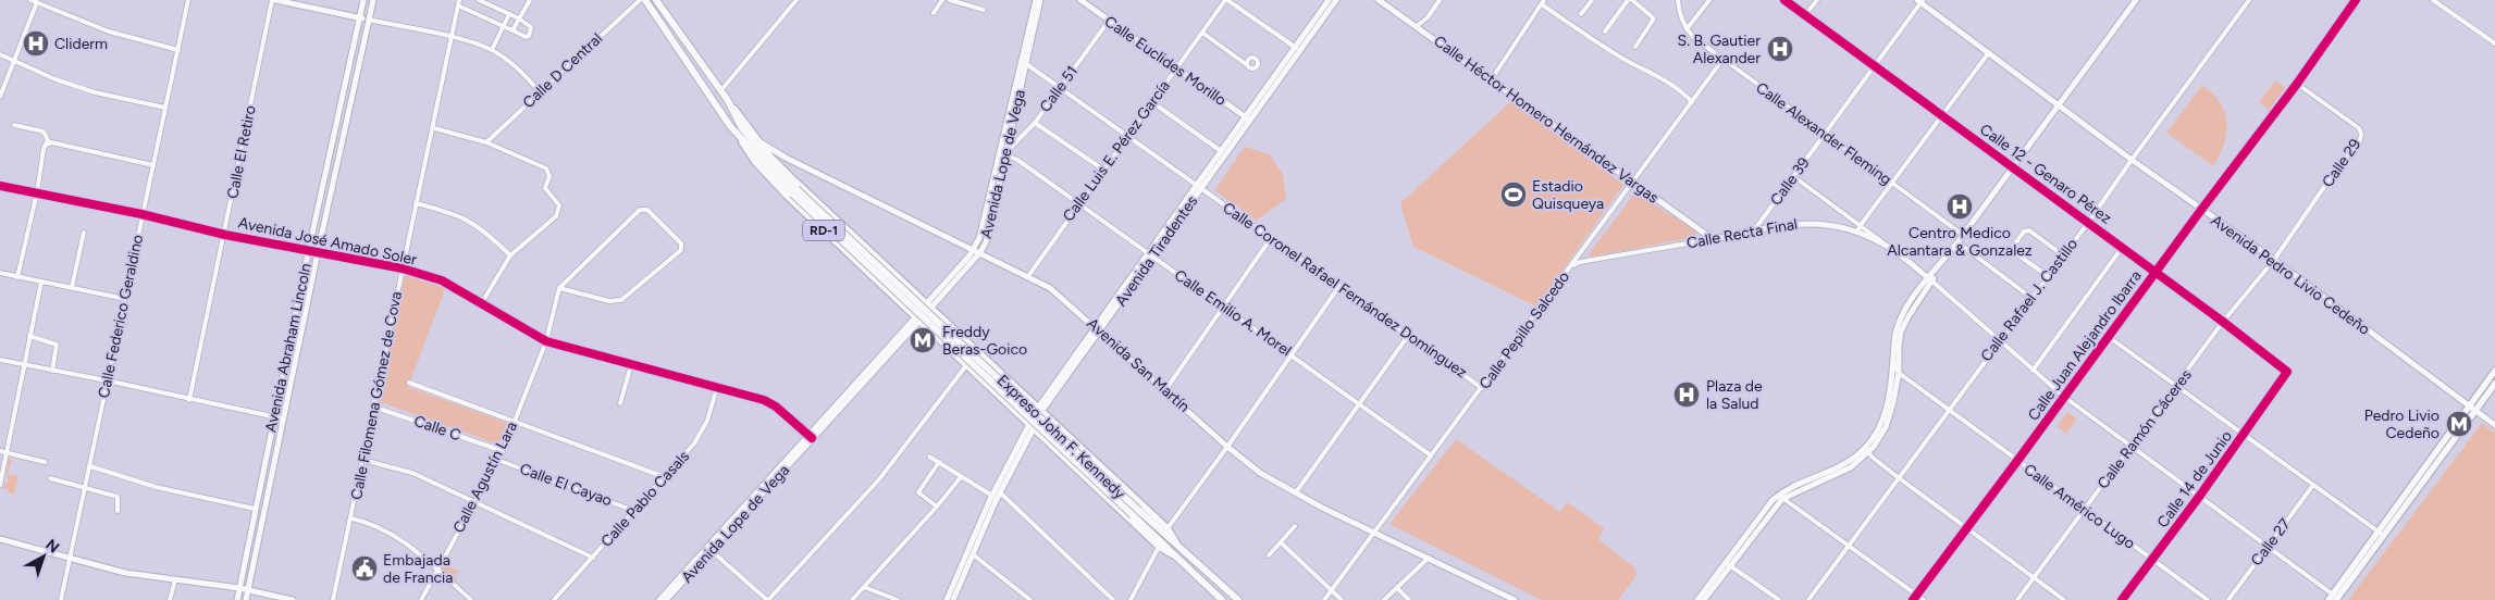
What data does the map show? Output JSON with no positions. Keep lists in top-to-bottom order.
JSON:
{
  "streets": {
    "highway": ["RD-1", "Expreso John F. Kennedy"],
    "main road": [
      "Calle Euclides Morillo",
      "Calle Héctor Homero Hernández Vargas",
      "Avenida Lope de Vega",
      "Calle Recta Final",
      "Avenida Tiradentes",
      "Avenida Pedro Livio Cedeño",
      "Avenida Abraham Lincoln",
      "Avenida San Martín"
    ],
    "street": [
      "Calle D Central",
      "Calle 51",
      "Calle Alexander Fleming",
      "Calle Luis E. Pérez García",
      "Calle El Retiro",
      "Calle 29",
      "Calle 12 - Genaro Pérez",
      "Calle 39",
      "Avenida José Amado Soler",
      "Calle Coronel Rafael Fernández Domínguez",
      "Calle Rafael J. Castillo",
      "Calle Emilio A. Morel",
      "Calle Federico Geraldino",
      "Calle Pepillo Salcedo",
      "Calle Juan Alejandro lbarra",
      "Calle Filomena Gómez de Cova",
      "Calle C",
      "Calle Ramón Cáceres",
      "Calle Agustín Lara",
      "Calle 14 de Junio",
      "Calle El Cayao",
      "Calle Pablo Casals",
      "Calle Américo Lugo",
      "Calle 27"
    ]
  },
  "crossings": [
    ["Calle Euclides Morillo", "Calle 51"],
    ["Calle Euclides Morillo", "Calle Luis E. Pérez García"],
    ["Calle Euclides Morillo", "Avenida Tiradentes"],
    ["Calle 51", "Avenida Lope de Vega"],
    ["Calle 51", "Calle Coronel Rafael Fernández Domínguez"],
    ["Calle 51", "Calle Emilio A. Morel"],
    ["Calle Héctor Homero Hernández Vargas", "Calle Recta Final"],
    ["Calle Héctor Homero Hernández Vargas", "Calle Pepillo Salcedo"],
    ["Calle Alexander Fleming", "Calle 39"],
    ["Calle Alexander Fleming", "Calle Pepillo Salcedo"],
    ["Calle Luis E. Pérez García", "Calle Coronel Rafael Fernández Domínguez"],
    ["Calle Luis E. Pérez García", "Calle Emilio A. Morel"],
    ["Calle Luis E. Pérez García", "Avenida San Martín"],
    ["Calle El Retiro", "Avenida José Amado Soler"],
    ["Calle 29", "Avenida Pedro Livio Cedeño"],
    ["Calle 29", "Calle Juan Alejandro lbarra"],
    ["Calle 29", "Calle Ramón Cáceres"],
    ["Avenida Lope de Vega", "RD-1"],
    ["Avenida Lope de Vega", "Avenida José Amado Soler"],
    ["Avenida Lope de Vega", "Calle Coronel Rafael Fernández Domínguez"],
    ["Avenida Lope de Vega", "Calle Emilio A. Morel"],
    ["Avenida Lope de Vega", "Avenida San Martín"],
    ["Calle 12 - Genaro Pérez", "Calle 39"],
    ["Calle 12 - Genaro Pérez", "Calle Rafael J. Castillo"],
    ["Calle 12 - Genaro Pérez", "Calle Juan Alejandro lbarra"],
    ["Calle 12 - Genaro Pérez", "Calle Ramón Cáceres"],
    ["Calle 12 - Genaro Pérez", "Calle 14 de Junio"],
    ["Calle 39", "Calle Recta Final"],
    ["Calle 39", "Avenida Pedro Livio Cedeño"],
    ["RD-1", "Avenida Tiradentes"],
    ["RD-1", "Avenida San Martín"],
    ["RD-1", "Expreso John F. Kennedy"],
    ["Calle Recta Final", "Calle Pepillo Salcedo"],
    ["Avenida José Amado Soler", "Calle Federico Geraldino"],
    ["Avenida José Amado Soler", "Avenida Abraham Lincoln"],
    ["Avenida José Amado Soler", "Calle Filomena Gómez de Cova"],
    ["Avenida José Amado Soler", "Calle Agustín Lara"],
    ["Avenida José Amado Soler", "Calle Pablo Casals"],
    ["Avenida Tiradentes", "Calle Coronel Rafael Fernández Domínguez"],
    ["Avenida Tiradentes", "Calle Emilio A. Morel"],
    ["Avenida Tiradentes", "Avenida San Martín"],
    ["Avenida Pedro Livio Cedeño", "Calle Rafael J. Castillo"],
    ["Avenida Pedro Livio Cedeño", "Calle Juan Alejandro lbarra"],
    ["Avenida Pedro Livio Cedeño", "Calle Ramón Cáceres"],
    ["Calle Coronel Rafael Fernández Domínguez", "Calle Pepillo Salcedo"],
    ["Calle Rafael J. Castillo", "Calle Américo Lugo"],
    ["Calle Emilio A. Morel", "Calle Pepillo Salcedo"],
    ["Calle Pepillo Salcedo", "Avenida San Martín"],
    ["Calle Juan Alejandro lbarra", "Calle Américo Lugo"],
    ["Calle Filomena Gómez de Cova", "Calle C"],
    ["Calle C", "Calle Agustín Lara"],
    ["Calle Ramón Cáceres", "Calle Américo Lugo"],
    ["Calle Agustín Lara", "Calle El Cayao"],
    ["Calle 14 de Junio", "Calle Américo Lugo"],
    ["Calle El Cayao", "Calle Pablo Casals"]
  ],
  "places": {
    "hospital": [
      "Cliderm",
      "S. B. Gautier Alexander",
      "Centro Medico Alcantara & Gonzalez",
      "Plaza de la Salud"
    ],
    "sports": ["Estadio Quisqueya"],
    "metro station": ["Freddy Beras-Goico", "Pedro Livio Cedeño"],
    "public building": ["Embajada de Francia"]
  },
  "north": "top right"
}
